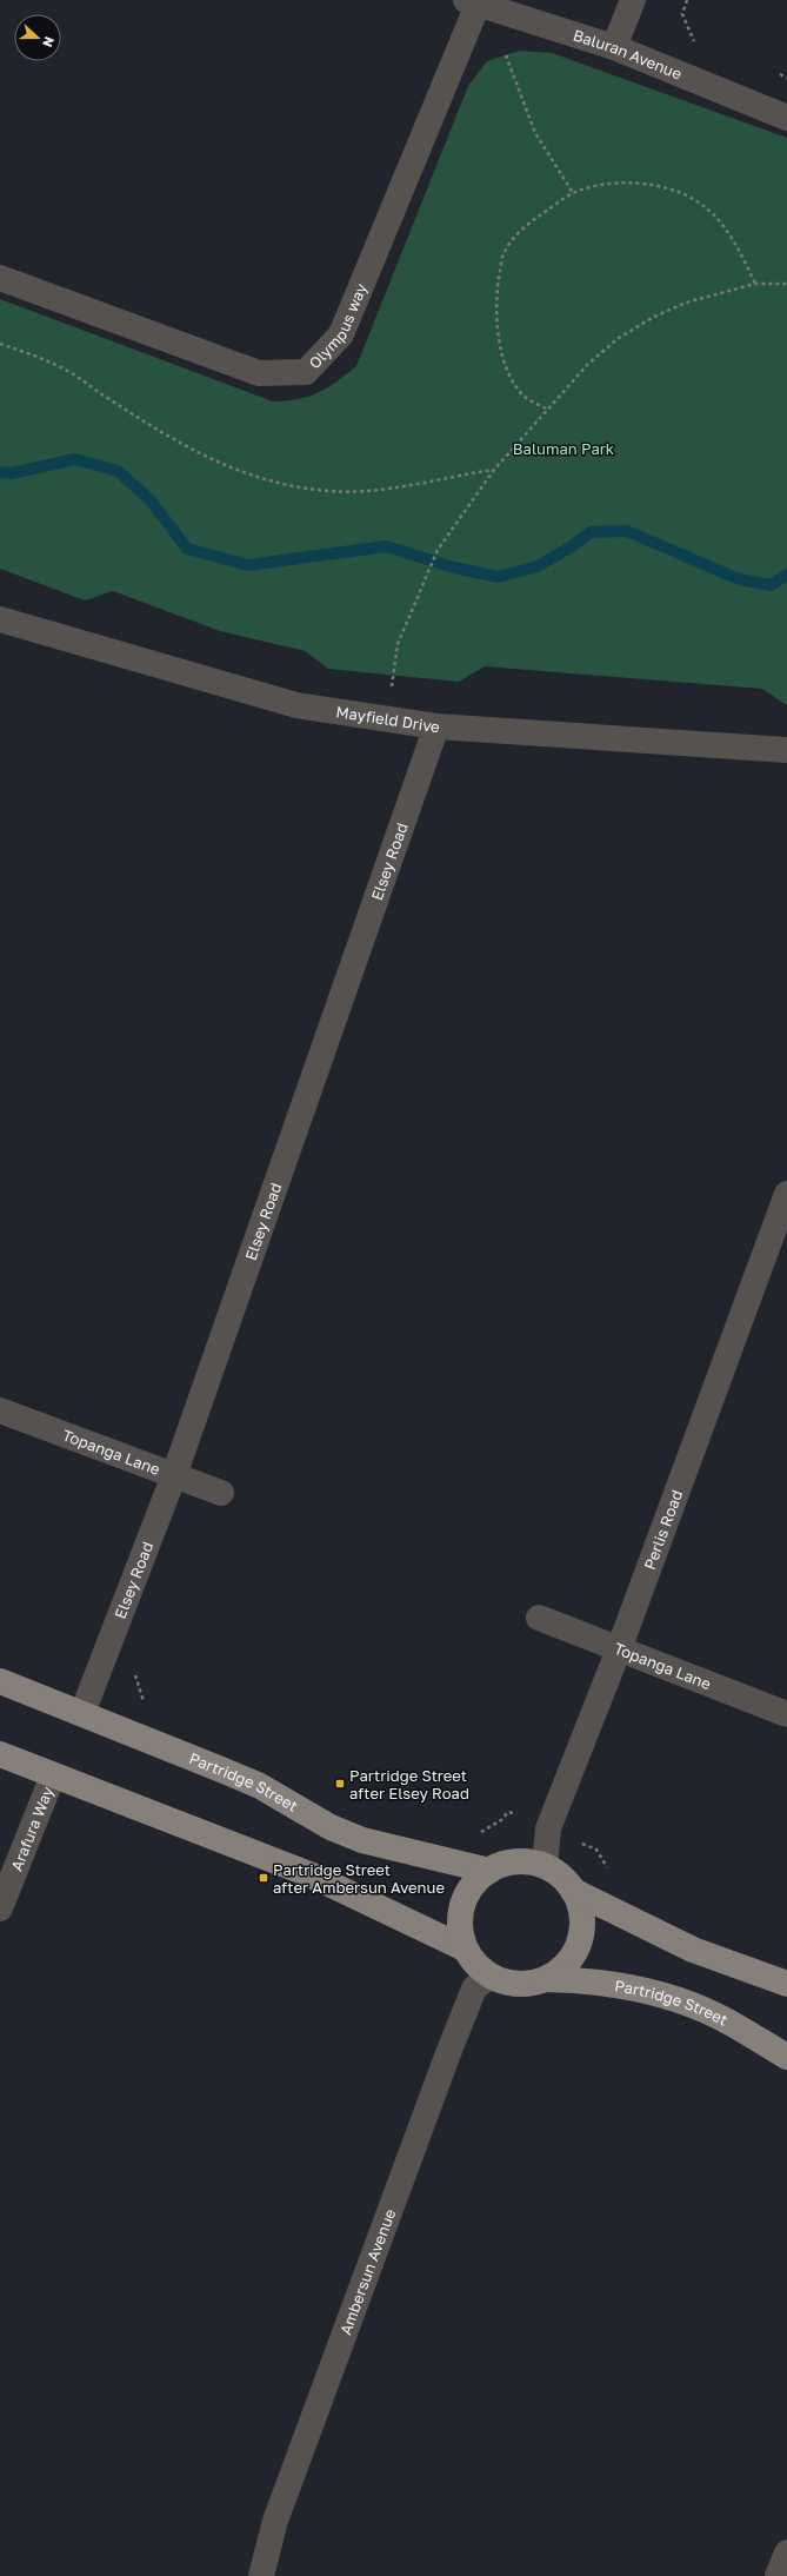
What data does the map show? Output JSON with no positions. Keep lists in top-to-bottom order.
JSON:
{
  "streets": {
    "main road": ["Partridge Street"],
    "street": [
      "Baluran Avenue",
      "Olympus way",
      "Mayfield Drive",
      "Elsey Road",
      "Topanga Lane",
      "Perlis Road",
      "Arafura Way",
      "Ambersun Avenue"
    ]
  },
  "crossings": [
    ["Baluran Avenue", "Olympus way"],
    ["Mayfield Drive", "Elsey Road"],
    ["Elsey Road", "Topanga Lane"],
    ["Elsey Road", "Partridge Street"],
    ["Topanga Lane", "Perlis Road"],
    ["Perlis Road", "Partridge Street"],
    ["Perlis Road", "Ambersun Avenue"],
    ["Partridge Street", "Ambersun Avenue"]
  ],
  "parks": ["Baluman Park"],
  "places": {
    "transit": ["Partridge Street after Elsey Road", "Partridge Street after Ambersun Avenue"]
  },
  "north": "right"
}
